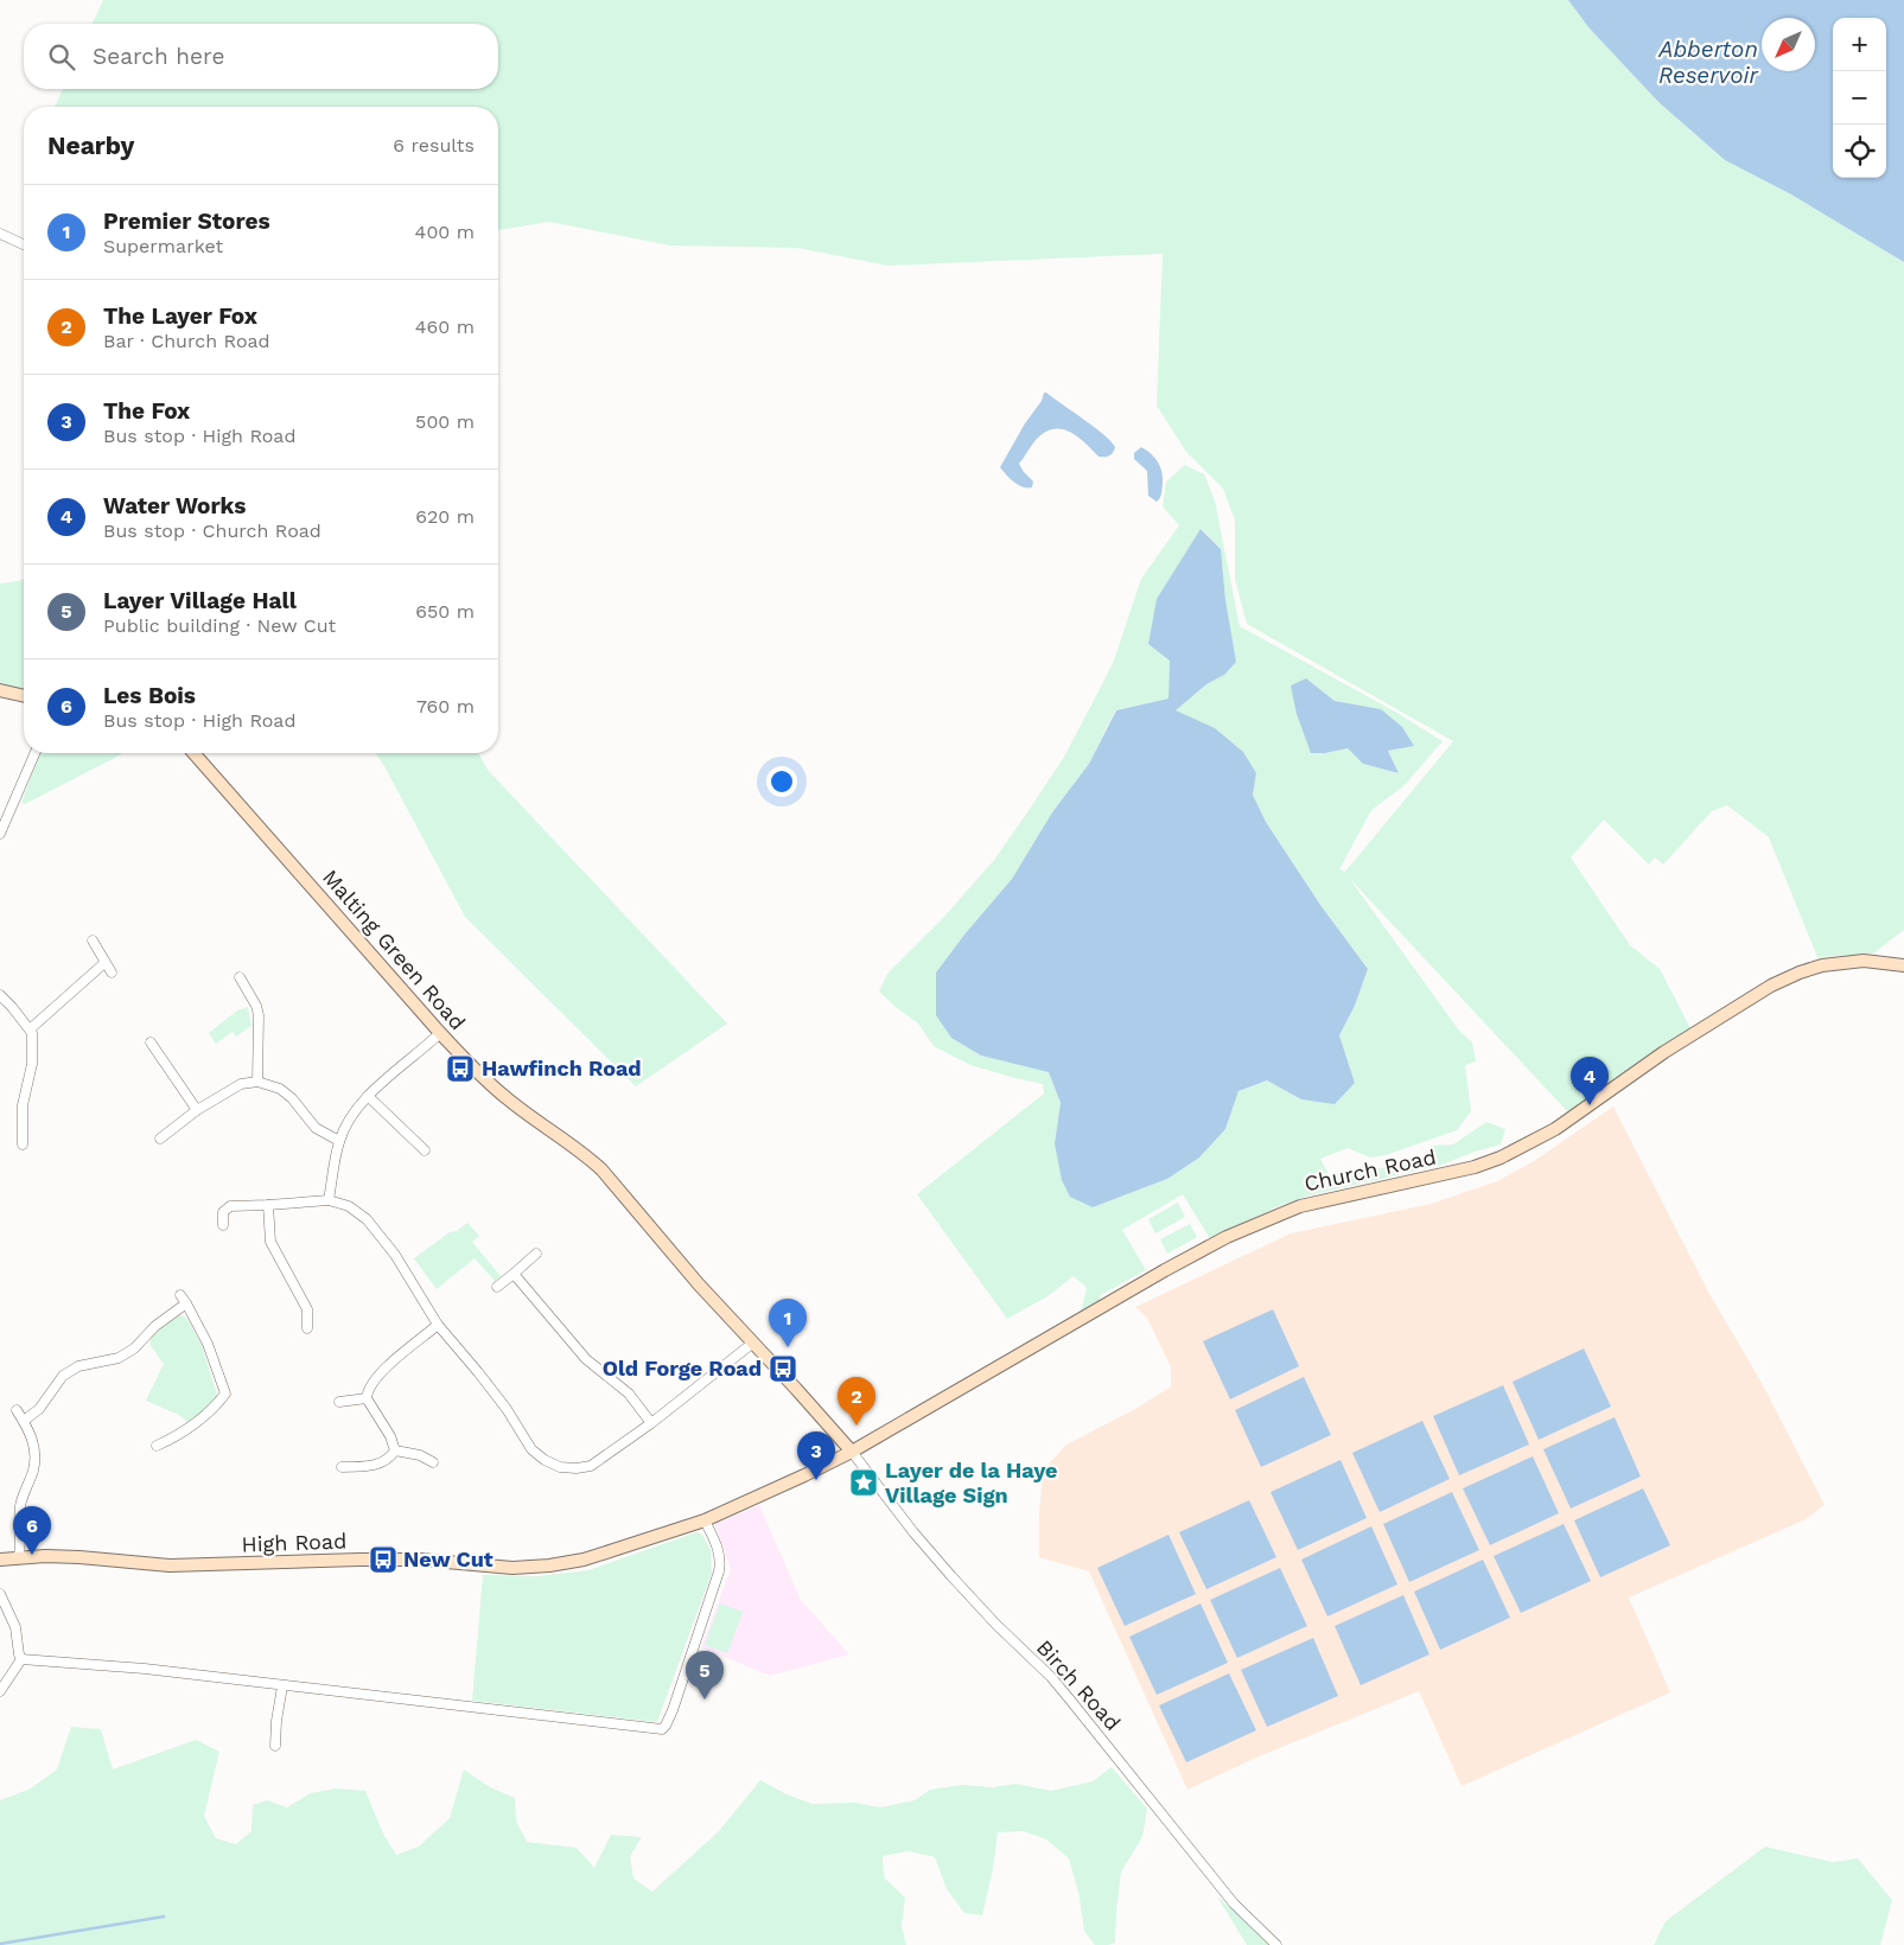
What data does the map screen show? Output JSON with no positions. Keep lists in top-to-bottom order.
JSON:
{
  "streets": {
    "main road": ["Malting Green Road", "Church Road", "High Road"],
    "street": ["Birch Road"]
  },
  "crossings": [
    ["Malting Green Road", "Church Road"],
    ["Malting Green Road", "High Road"],
    ["Malting Green Road", "Birch Road"],
    ["Church Road", "High Road"],
    ["Church Road", "Birch Road"],
    ["High Road", "Birch Road"]
  ],
  "water": ["Abberton Reservoir"],
  "places": {
    "bus stop": ["Hawfinch Road", "Old Forge Road", "New Cut"],
    "place": ["Layer de la Haye Village Sign"]
  },
  "north": "bottom left",
  "page": {
    "map_buttons": ["+", "−"],
    "search": "Search here",
    "heading": ["Nearby", "6 results"],
    "list": [
      {
        "mark": "1",
        "name": "Premier Stores",
        "note": "Supermarket",
        "value": "400 m"
      },
      {
        "mark": "2",
        "name": "The Layer Fox",
        "note": "Bar · Church Road",
        "value": "460 m"
      },
      {
        "mark": "3",
        "name": "The Fox",
        "note": "Bus stop · High Road",
        "value": "500 m"
      },
      {
        "mark": "4",
        "name": "Water Works",
        "note": "Bus stop · Church Road",
        "value": "620 m"
      },
      {
        "mark": "5",
        "name": "Layer Village Hall",
        "note": "Public building · New Cut",
        "value": "650 m"
      },
      {
        "mark": "6",
        "name": "Les Bois",
        "note": "Bus stop · High Road",
        "value": "760 m"
      }
    ],
    "pins": [
      "4",
      "1",
      "2",
      "3",
      "6",
      "5"
    ]
  }
}
